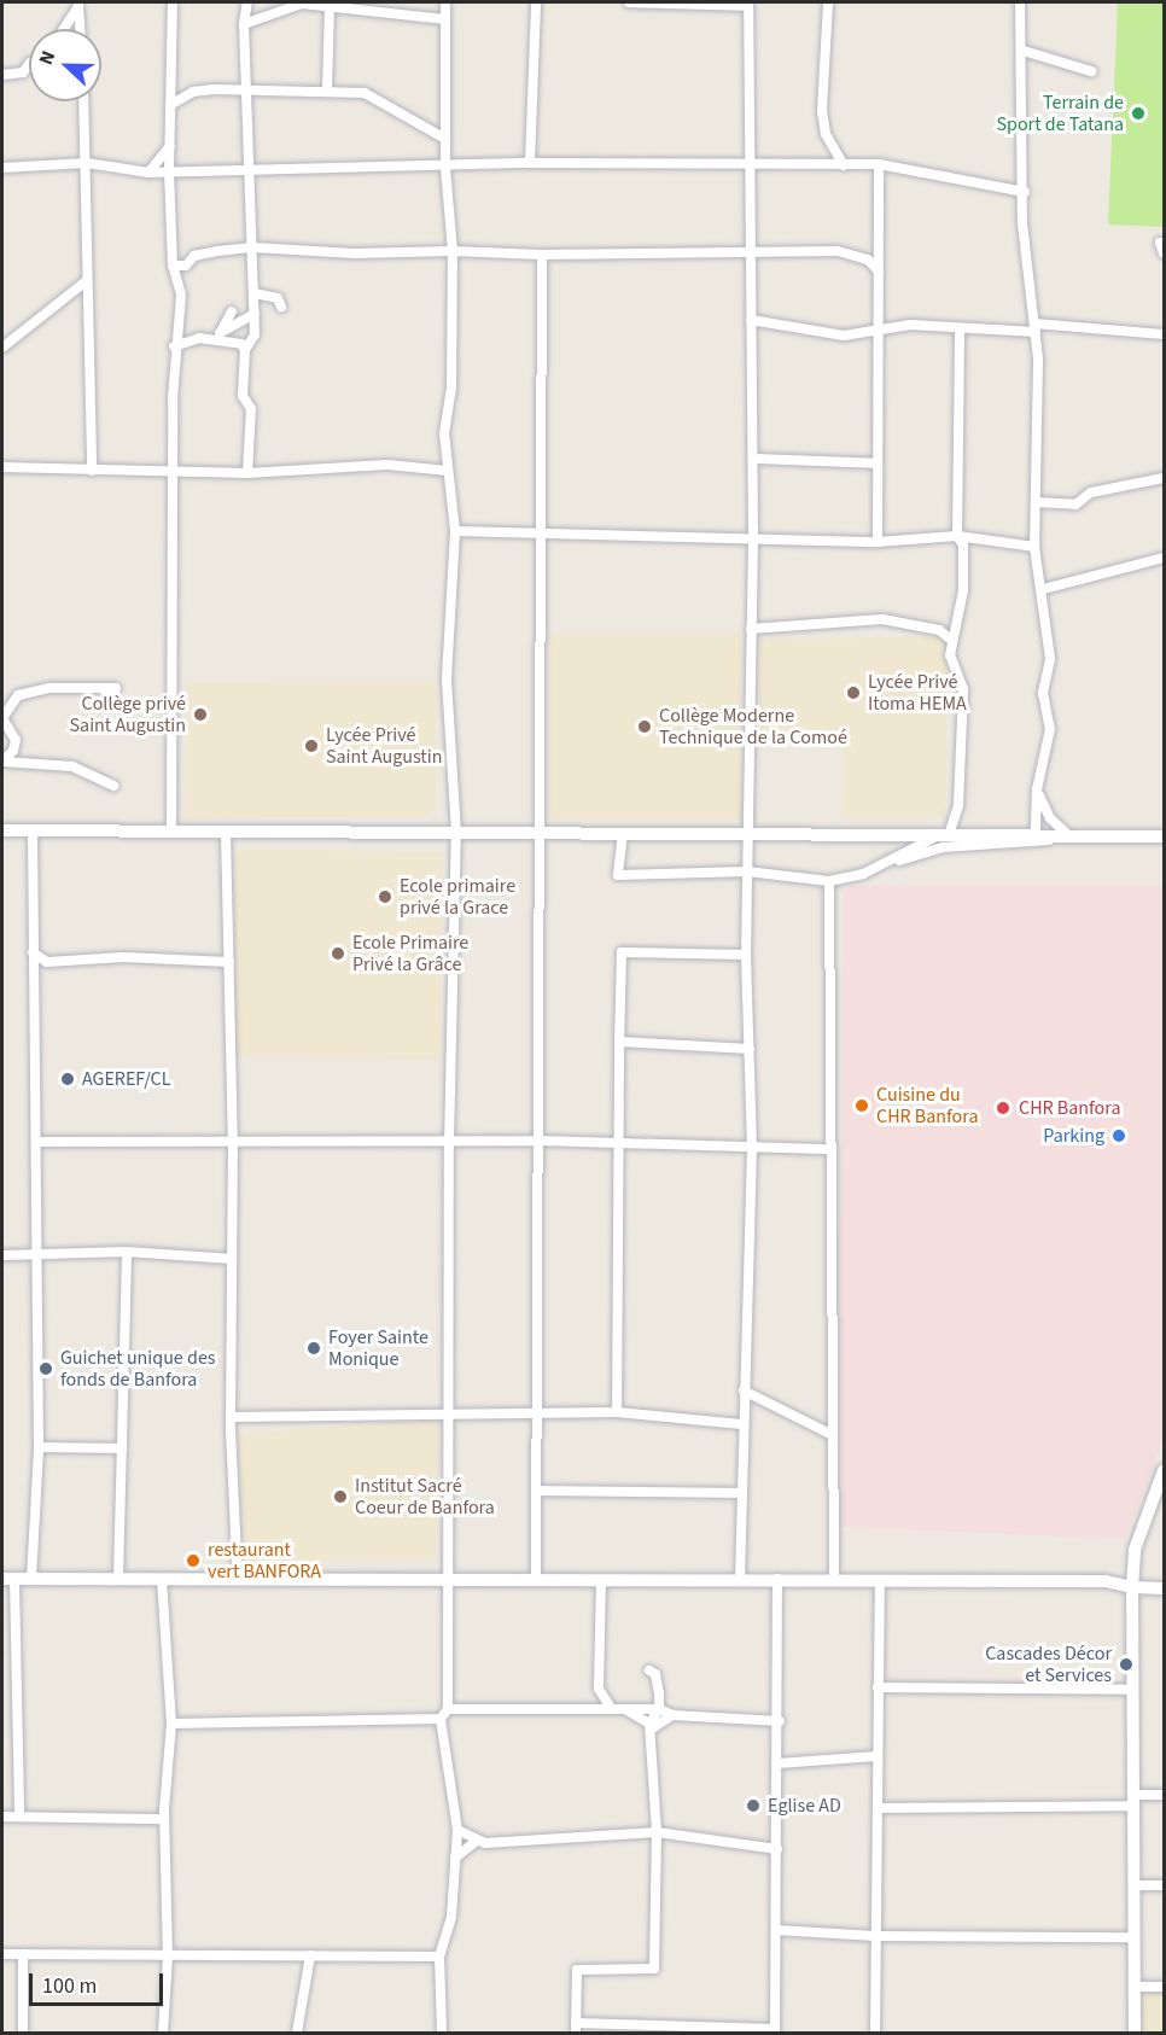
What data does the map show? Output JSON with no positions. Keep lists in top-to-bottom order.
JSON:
{
  "places": [
    "Terrain de Sport de Tatana",
    "Lycée Privé Itoma HEMA",
    "Collège privé Saint Augustin",
    "Collège Moderne Technique de la Comoé",
    "Lycée Privé Saint Augustin",
    "Ecole primaire privé la Grace",
    "Ecole Primaire Privé la Grâce",
    "AGEREF/CL",
    "Cuisine du CHR Banfora",
    "CHR Banfora",
    "Parking",
    "Foyer Sainte Monique",
    "Guichet unique des fonds de Banfora",
    "Institut Sacré Coeur de Banfora",
    "restaurant vert BANFORA",
    "Cascades Décor et Services",
    "Eglise AD"
  ],
  "scale_bar": "100 m",
  "north": "left"
}
